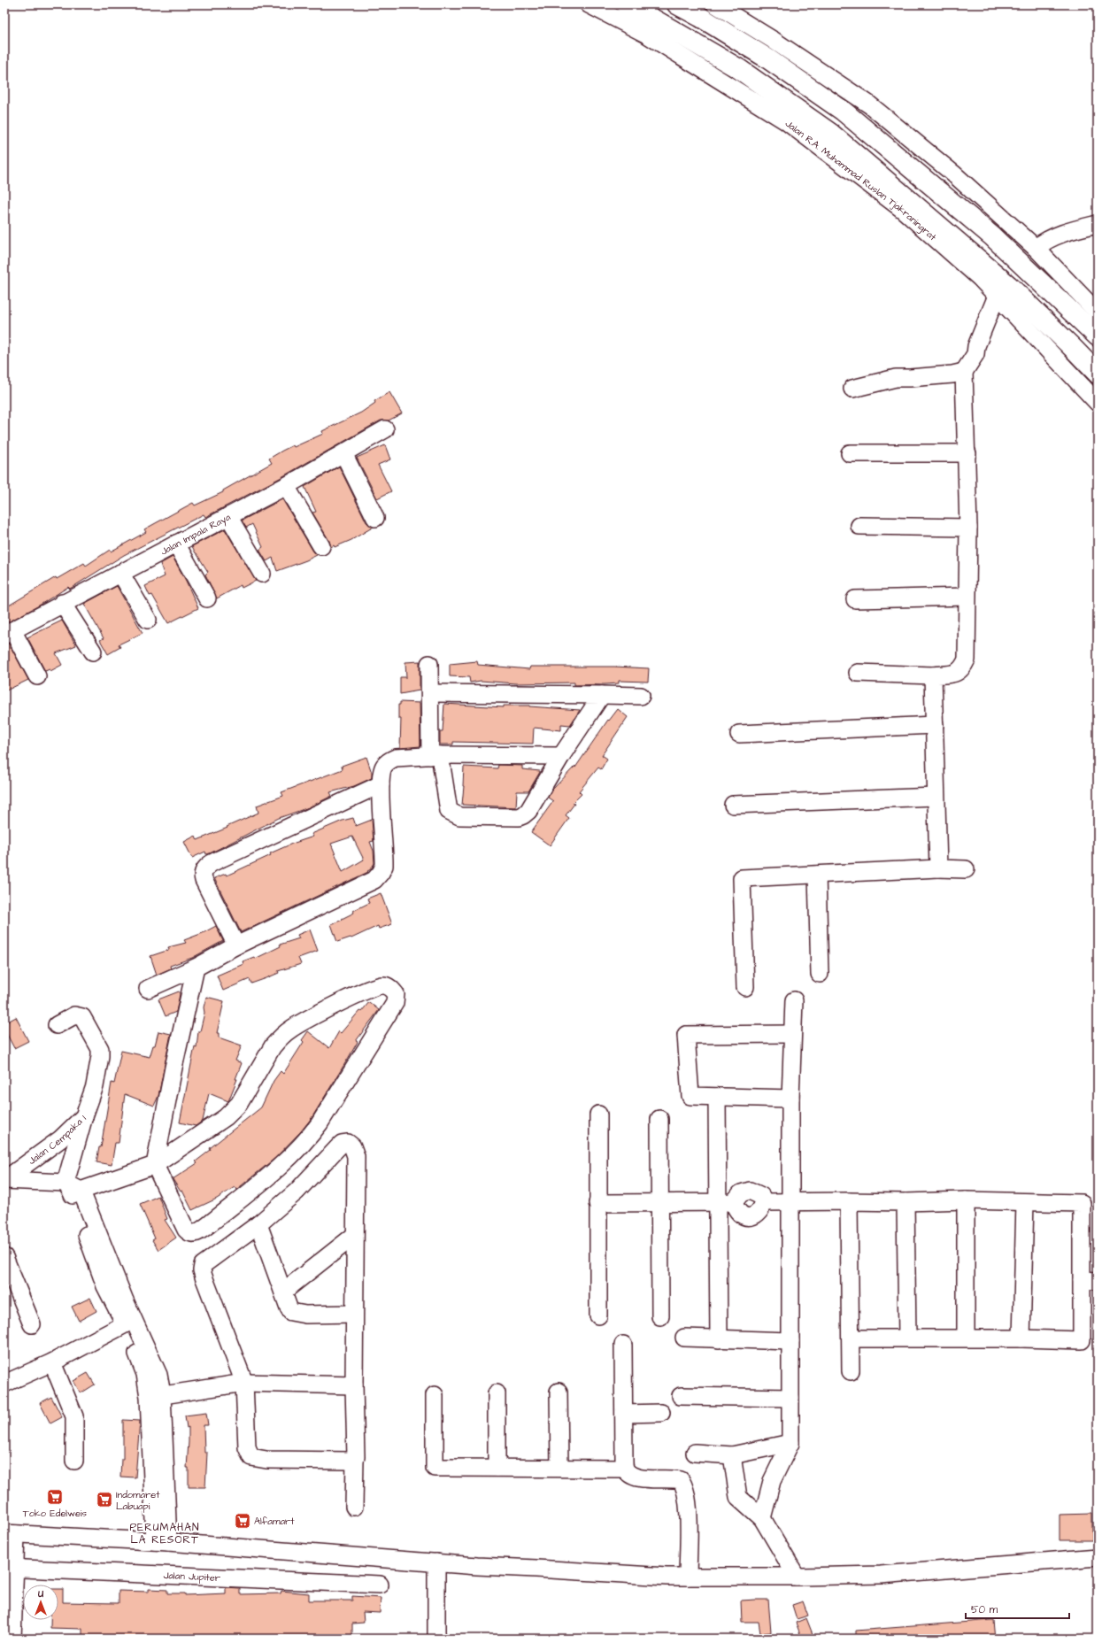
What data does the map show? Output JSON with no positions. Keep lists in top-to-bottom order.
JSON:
{
  "streets": {
    "highway": ["Jalan R.A. Muhammad Ruslan Tjakraningrat"],
    "street": ["Jalan Impala Raya", "Jalan Cempaka 1", "Jalan Jupiter"]
  },
  "districts": ["PERUMAHAN LA RESORT"],
  "places": {
    "supermarket": ["Toko Edelweis", "Indomaret Labuapi", "Alfamart"]
  },
  "scale_bar": "50 m",
  "north": "top"
}
